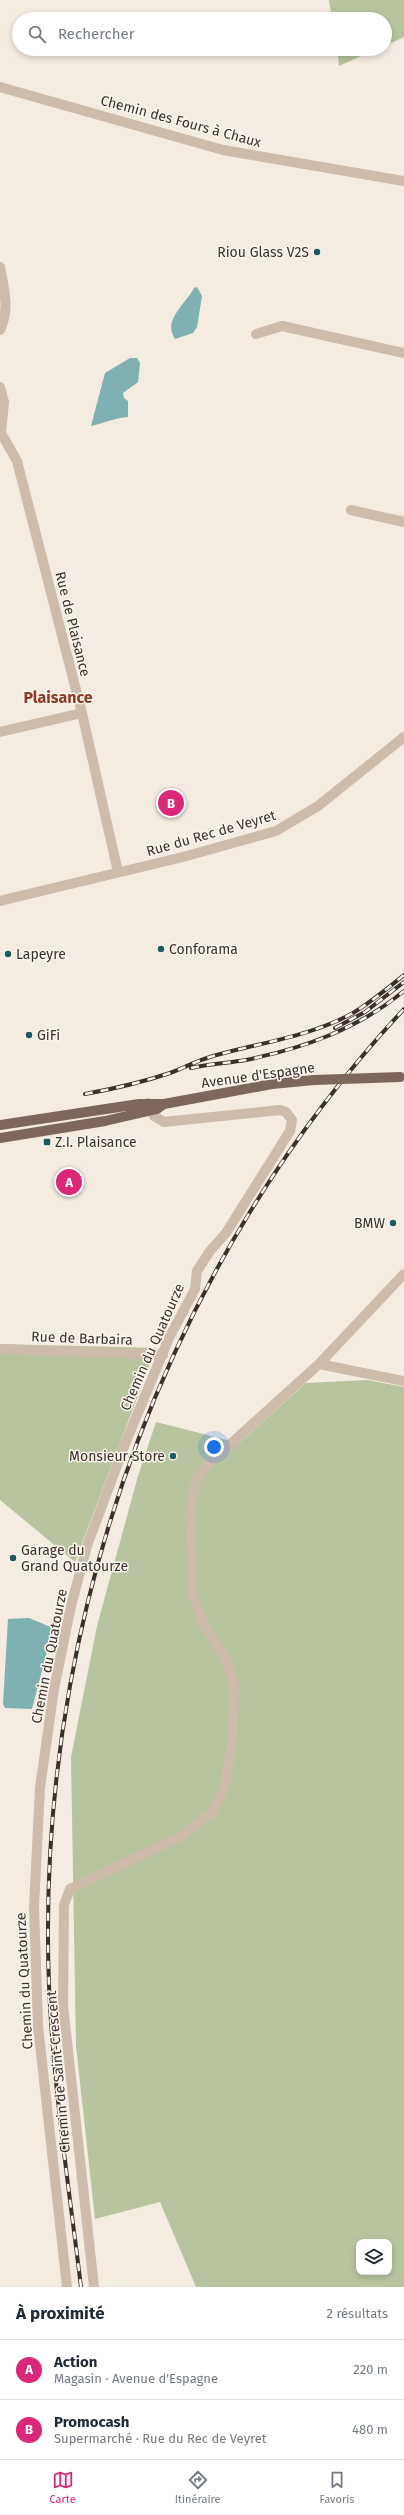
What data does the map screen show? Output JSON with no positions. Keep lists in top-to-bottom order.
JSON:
{
  "streets": {
    "main road": ["Avenue d'Espagne"],
    "street": [
      "Chemin des Fours à Chaux",
      "Rue de Plaisance",
      "Rue du Rec de Veyret",
      "Rue de Barbaira",
      "Chemin du Quatourze",
      "Chemin de Saint-Crescent"
    ]
  },
  "crossings": [
    ["Rue de Plaisance", "Rue du Rec de Veyret"],
    ["Avenue d'Espagne", "Chemin du Quatourze"],
    ["Rue de Barbaira", "Chemin du Quatourze"]
  ],
  "districts": ["Plaisance"],
  "places": {
    "other": [
      "Riou Glass V2S",
      "Conforama",
      "Lapeyre",
      "GiFi",
      "BMW",
      "Monsieur Store",
      "Garage du Grand Quatourze"
    ],
    "transit": ["Z.I. Plaisance"]
  },
  "page": {
    "search": "Rechercher",
    "pins": ["B", "A"],
    "heading": ["À proximité", "2 résultats"],
    "list": [
      {
        "mark": "A",
        "name": "Action",
        "note": "Magasin · Avenue d'Espagne",
        "value": "220 m"
      },
      {
        "mark": "B",
        "name": "Promocash",
        "note": "Supermarché · Rue du Rec de Veyret",
        "value": "480 m"
      }
    ],
    "nav": ["Carte", "Itinéraire", "Favoris"]
  }
}
